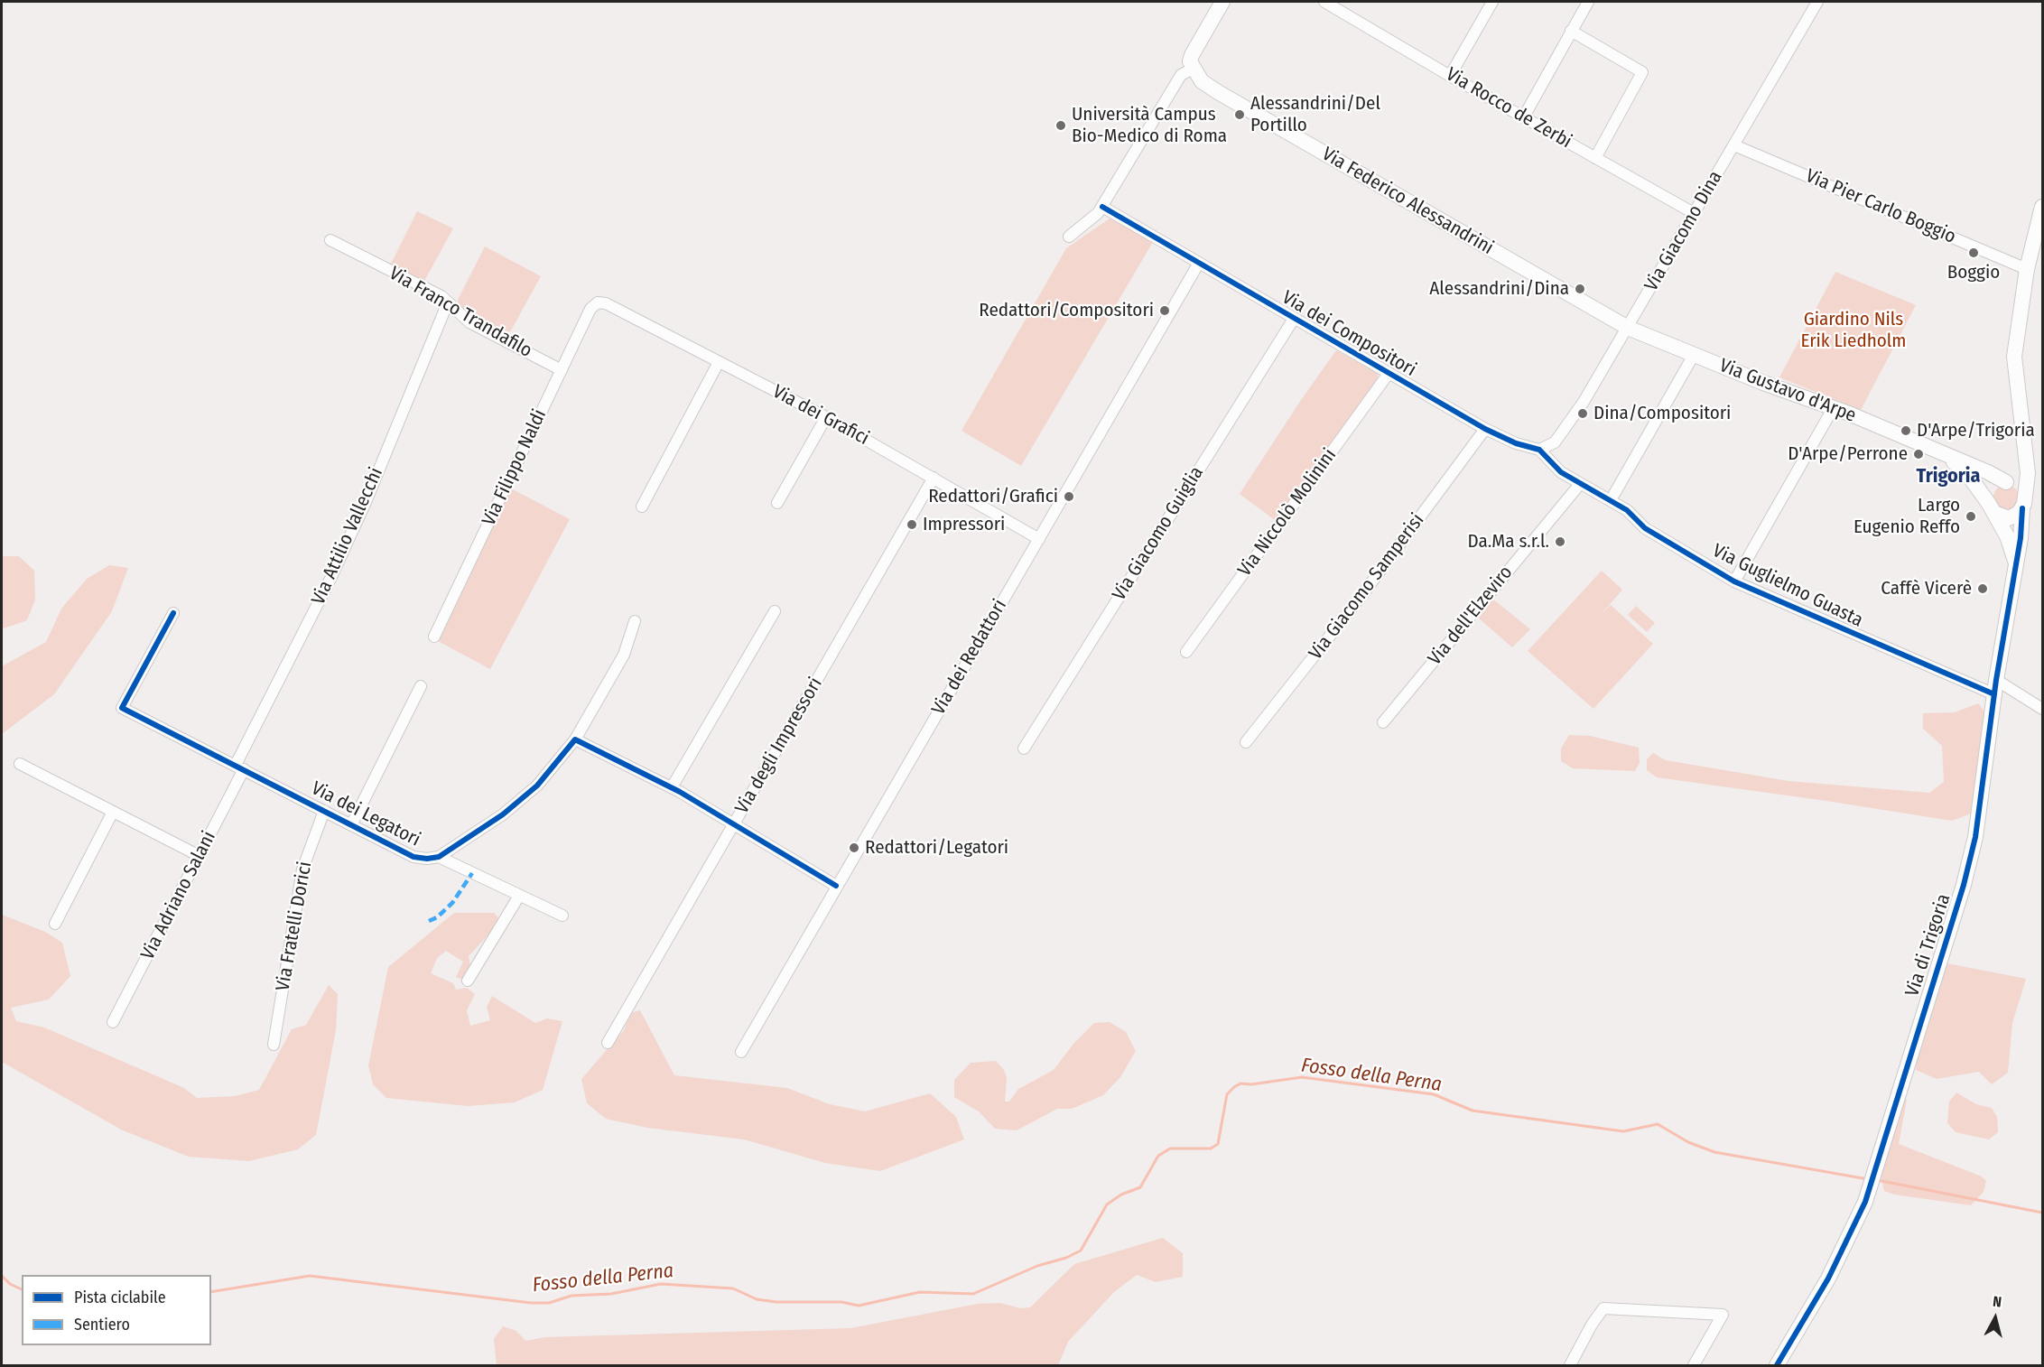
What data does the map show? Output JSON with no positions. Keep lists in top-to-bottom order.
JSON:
{
  "streets": {
    "street": [
      "Via Rocco de Zerbi",
      "Via Federico Alessandrini",
      "Via Pier Carlo Boggio",
      "Via Giacomo Dina",
      "Via Franco Trandafilo",
      "Via dei Compositori",
      "Via Gustavo d'Arpe",
      "Via dei Grafici",
      "Via Filippo Naldi",
      "Via Niccolò Molinini",
      "Via Giacomo Guiglia",
      "Via Attilio Vallecchi",
      "Via Guglielmo Guasta",
      "Via Giacomo Samperisi",
      "Via dell'Elzeviro",
      "Via dei Redattori",
      "Via degli Impressori",
      "Via dei Legatori",
      "Via Adriano Salani",
      "Via Fratelli Dorici",
      "Via di Trigoria"
    ]
  },
  "crossings": [
    ["Via Rocco de Zerbi", "Via Giacomo Dina"],
    ["Via Federico Alessandrini", "Via Giacomo Dina"],
    ["Via Federico Alessandrini", "Via Gustavo d'Arpe"],
    ["Via Pier Carlo Boggio", "Via Giacomo Dina"],
    ["Via Pier Carlo Boggio", "Via di Trigoria"],
    ["Via Giacomo Dina", "Via dei Compositori"],
    ["Via Giacomo Dina", "Via Gustavo d'Arpe"],
    ["Via Franco Trandafilo", "Via Filippo Naldi"],
    ["Via Franco Trandafilo", "Via Attilio Vallecchi"],
    ["Via dei Compositori", "Via Niccolò Molinini"],
    ["Via dei Compositori", "Via Giacomo Guiglia"],
    ["Via dei Compositori", "Via Giacomo Samperisi"],
    ["Via dei Compositori", "Via dei Redattori"],
    ["Via Gustavo d'Arpe", "Via di Trigoria"],
    ["Via dei Grafici", "Via Filippo Naldi"],
    ["Via dei Grafici", "Via dei Redattori"],
    ["Via dei Grafici", "Via degli Impressori"],
    ["Via Attilio Vallecchi", "Via dei Legatori"],
    ["Via Attilio Vallecchi", "Via Adriano Salani"],
    ["Via Guglielmo Guasta", "Via dell'Elzeviro"],
    ["Via Guglielmo Guasta", "Via di Trigoria"],
    ["Via dei Legatori", "Via Adriano Salani"],
    ["Via dei Legatori", "Via Fratelli Dorici"]
  ],
  "districts": ["Trigoria"],
  "water": ["Fosso della Perna"],
  "parks": ["Giardino Nils Erik Liedholm"],
  "places": [
    "Alessandrini/Del Portillo",
    "Università Campus Bio-Medico di Roma",
    "Boggio",
    "Alessandrini/Dina",
    "Redattori/Compositori",
    "Dina/Compositori",
    "D'Arpe/Trigoria",
    "D'Arpe/Perrone",
    "Redattori/Grafici",
    "Largo Eugenio Reffo",
    "Impressori",
    "Da.Ma s.r.l.",
    "Caffè Vicerè",
    "Redattori/Legatori"
  ],
  "legend": ["Pista ciclabile", "Sentiero"],
  "north": "top"
}
